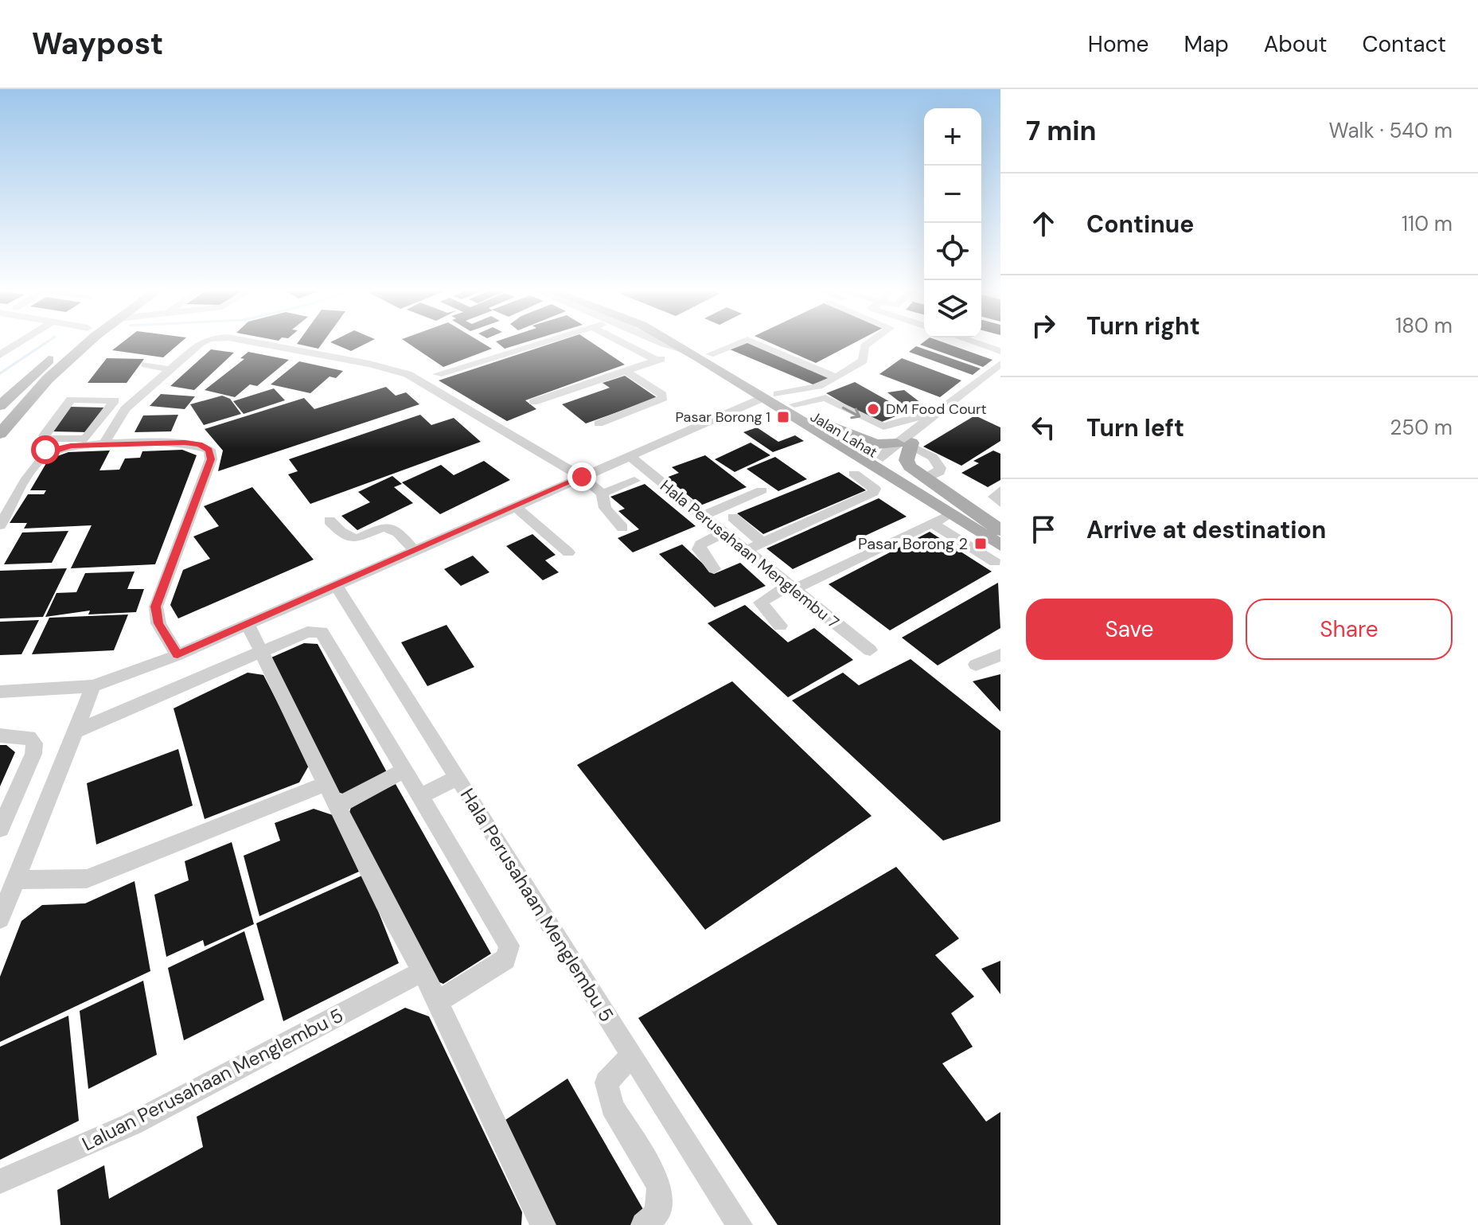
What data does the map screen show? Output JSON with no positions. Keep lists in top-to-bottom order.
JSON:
{
  "streets": {
    "main road": ["Jalan Lahat"],
    "street": ["Hala Perusahaan Menglembu 7", "Hala Perusahaan Menglembu 5", "Laluan Perusahaan Menglembu 5"]
  },
  "places": {
    "other": ["DM Food Court"],
    "transit": ["Pasar Borong 1", "Pasar Borong 2"]
  },
  "page": {
    "header": "Waypost",
    "nav": [
      "Home",
      "Map",
      "About",
      "Contact"
    ],
    "heading": ["7 min", "Walk · 540 m"],
    "map_buttons": ["+", "−"],
    "list": [
      ["Continue", "110 m"],
      ["Turn right", "180 m"],
      ["Turn left", "250 m"],
      "Arrive at destination"
    ],
    "buttons": ["Save", "Share"]
  }
}
